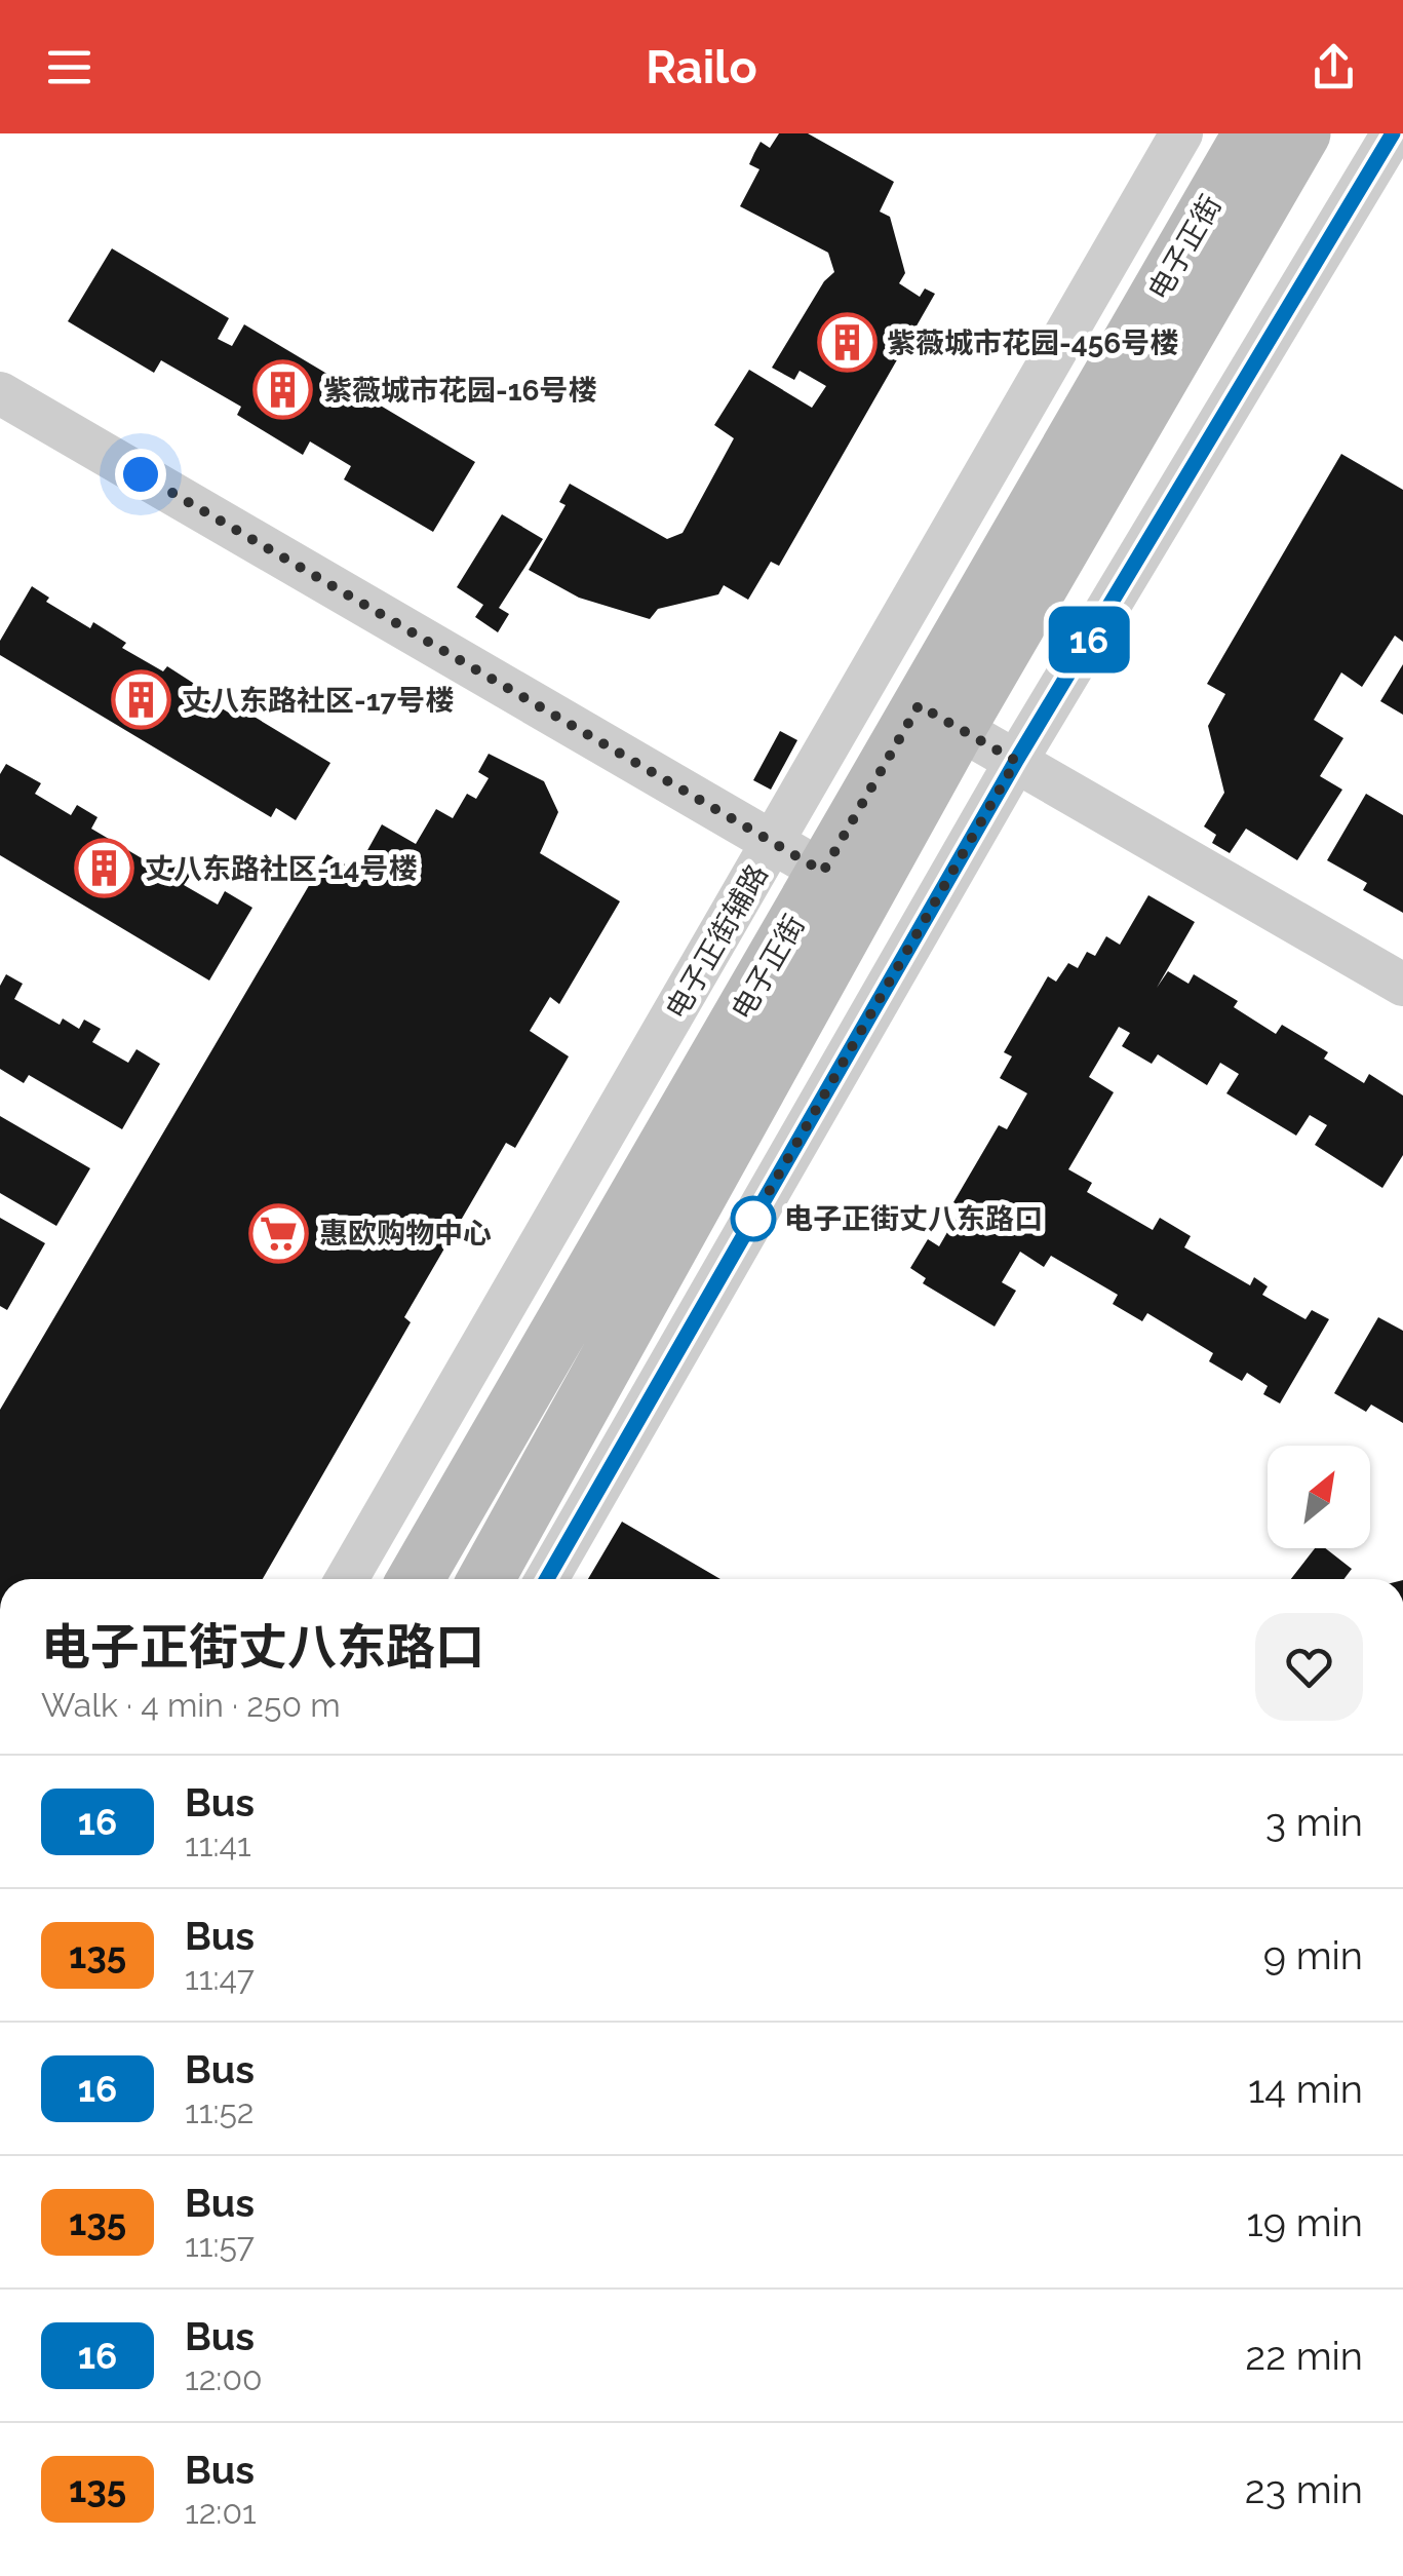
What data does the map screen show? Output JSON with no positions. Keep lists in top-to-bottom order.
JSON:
{
  "streets": {
    "main road": ["电子正街"],
    "street": ["电子正街辅路"]
  },
  "places": {
    "building": [
      "紫薇城市花园-456号楼",
      "紫薇城市花园-16号楼",
      "丈八东路社区-17号楼",
      "丈八东路社区-14号楼"
    ],
    "other": ["电子正街丈八东路口"],
    "supermarket": ["惠欧购物中心"]
  },
  "lines": ["bus line 16"],
  "north": "top right",
  "page": {
    "header": "Railo",
    "on_map": "16",
    "heading": ["电子正街丈八东路口", "Walk · 4 min · 250 m"],
    "list": [
      {
        "mark": "16",
        "name": "Bus",
        "note": "11:41",
        "value": "3 min"
      },
      {
        "mark": "135",
        "name": "Bus",
        "note": "11:47",
        "value": "9 min"
      },
      {
        "mark": "16",
        "name": "Bus",
        "note": "11:52",
        "value": "14 min"
      },
      {
        "mark": "135",
        "name": "Bus",
        "note": "11:57",
        "value": "19 min"
      },
      {
        "mark": "16",
        "name": "Bus",
        "note": "12:00",
        "value": "22 min"
      },
      {
        "mark": "135",
        "name": "Bus",
        "note": "12:01",
        "value": "23 min"
      }
    ]
  }
}
